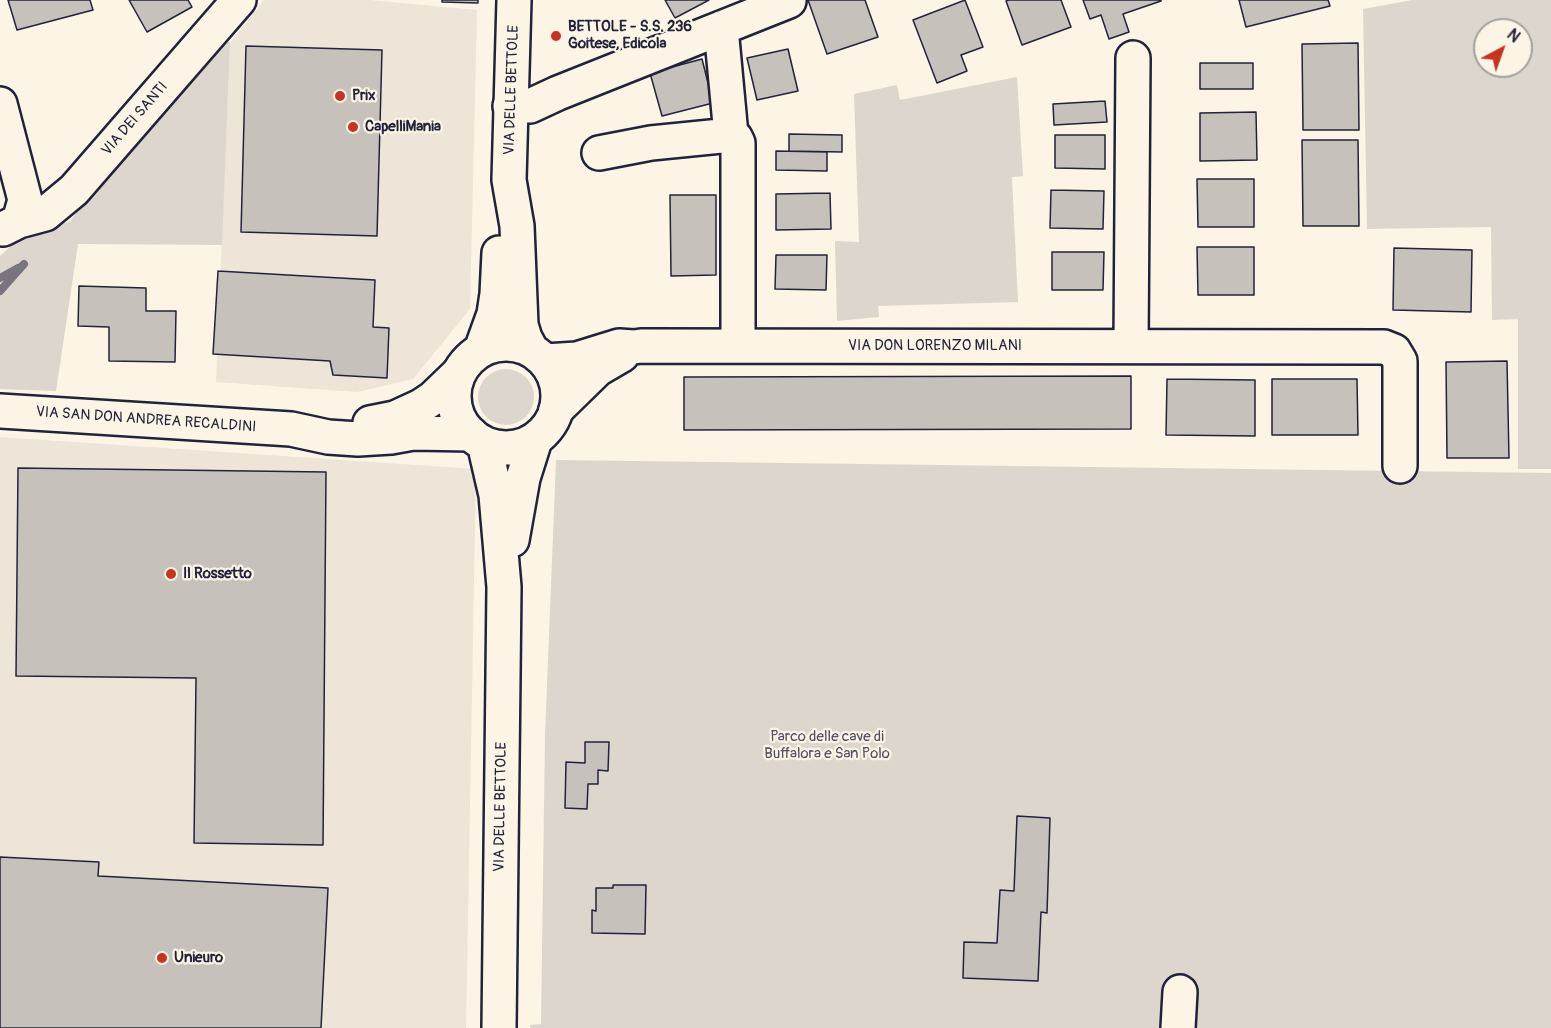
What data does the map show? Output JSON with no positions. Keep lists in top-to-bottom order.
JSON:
{
  "streets": {
    "street": [
      "VIA DELLE BETTOLE",
      "VIA DEI SANTI",
      "VIA DON LORENZO MILANI",
      "VIA SAN DON ANDREA RECALDINI"
    ]
  },
  "crossings": [
    ["VIA DELLE BETTOLE", "VIA DON LORENZO MILANI"],
    ["VIA DELLE BETTOLE", "VIA SAN DON ANDREA RECALDINI"],
    ["VIA DON LORENZO MILANI", "VIA SAN DON ANDREA RECALDINI"]
  ],
  "parks": ["Parco delle cave di Buffalora e San Polo"],
  "places": [
    "BETTOLE - S.S. 236 Goitese, Edicola",
    "Prix",
    "CapelliMania",
    "Il Rossetto",
    "Unieuro"
  ],
  "north": "top right"
}
